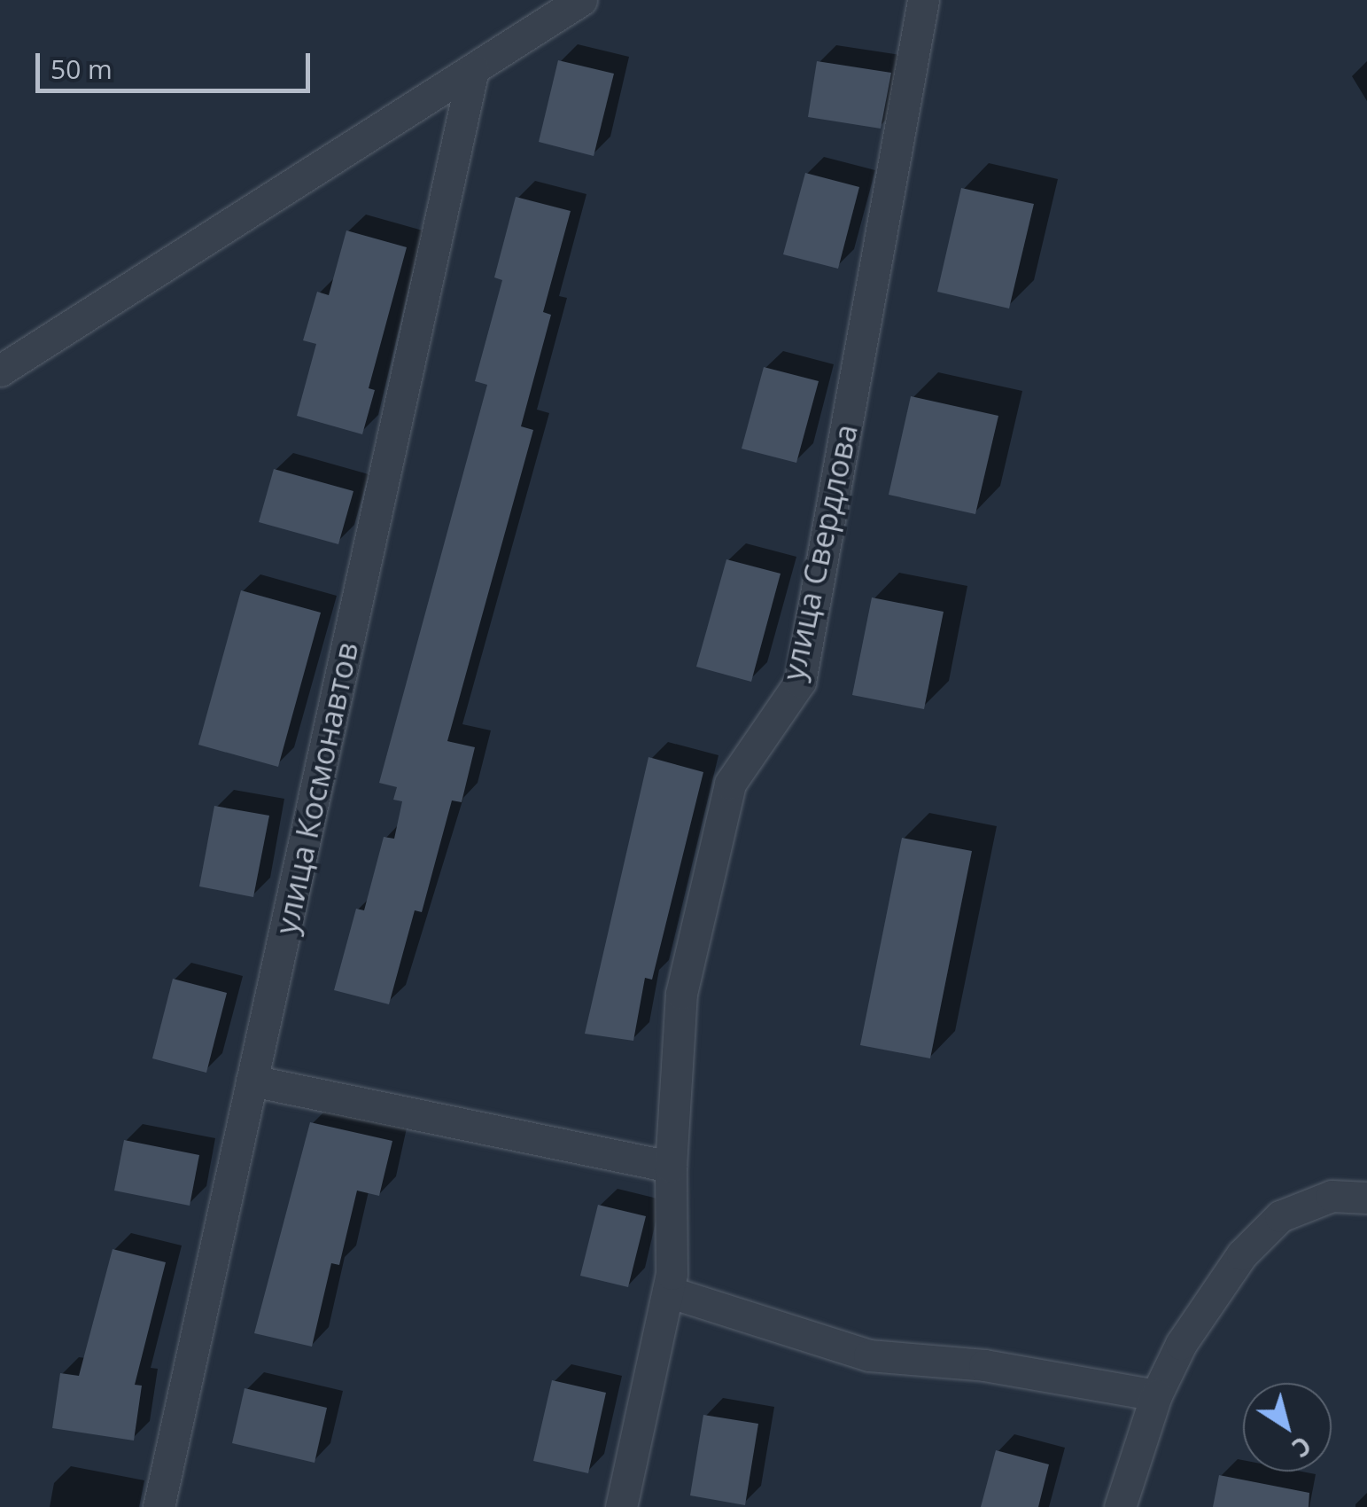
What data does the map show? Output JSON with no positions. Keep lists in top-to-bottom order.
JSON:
{
  "streets": {
    "street": ["улица Свердлова", "улица Космонавтов"]
  },
  "scale_bar": "50 m",
  "north": "bottom right"
}
